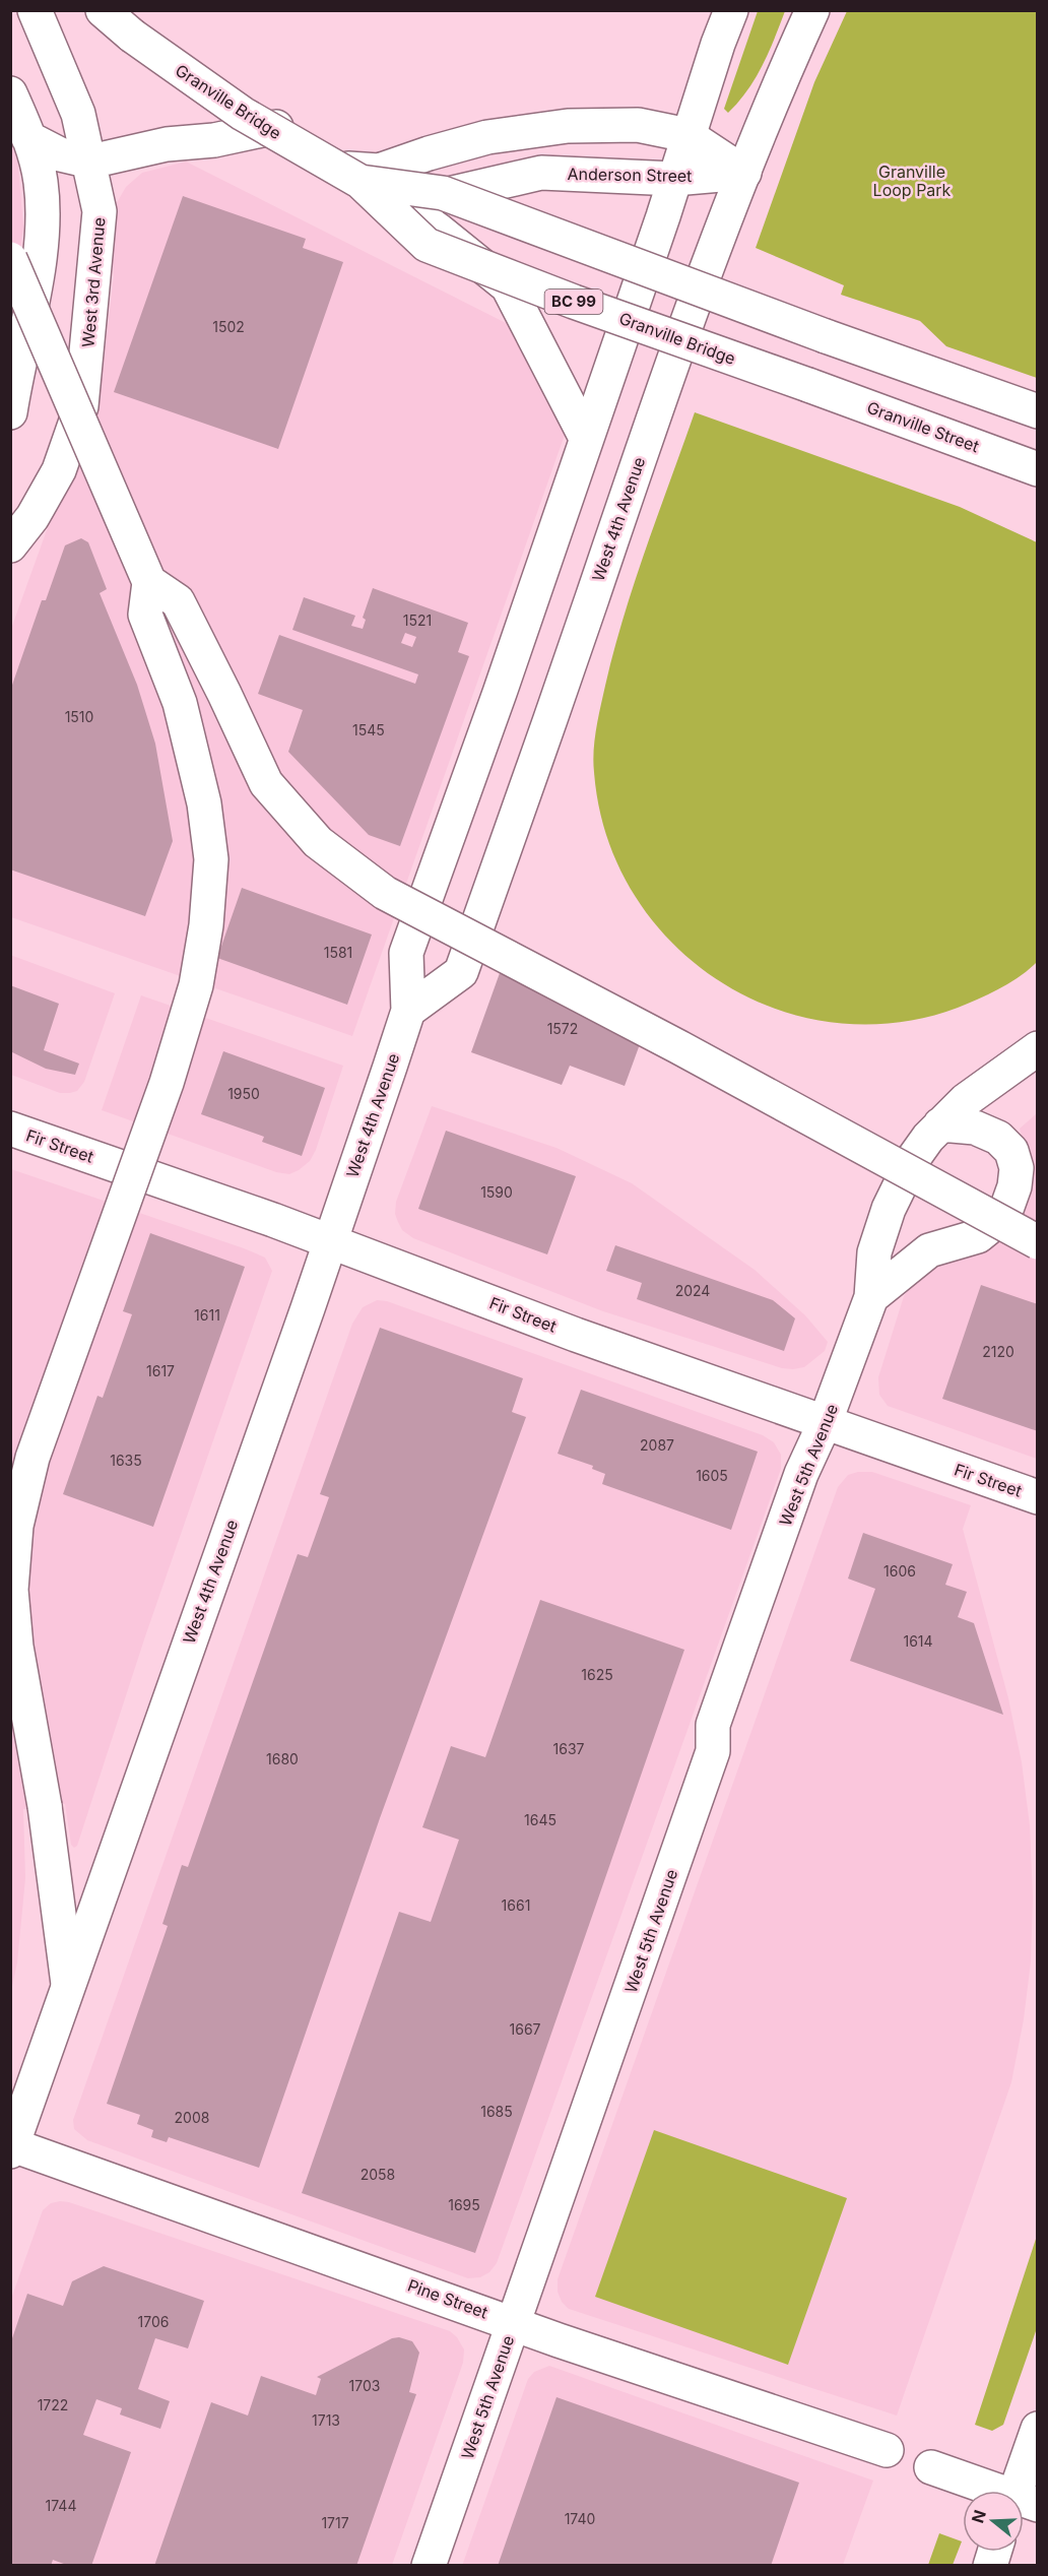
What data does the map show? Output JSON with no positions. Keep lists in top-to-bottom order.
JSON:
{
  "streets": {
    "main road": [
      "Granville Bridge",
      "Anderson Street",
      "West 3rd Avenue",
      "BC 99",
      "Granville Street",
      "West 4th Avenue",
      "Fir Street",
      "West 5th Avenue",
      "Pine Street"
    ]
  },
  "crossings": [
    ["Granville Bridge", "Anderson Street"],
    ["Granville Bridge", "Granville Street"],
    ["Anderson Street", "West 4th Avenue"],
    ["West 4th Avenue", "Fir Street"],
    ["West 4th Avenue", "Pine Street"],
    ["Fir Street", "West 5th Avenue"],
    ["West 5th Avenue", "Pine Street"]
  ],
  "parks": ["Granville Loop Park"],
  "house_numbers": [
    "1502",
    "1521",
    "1510",
    "1545",
    "1581",
    "1572",
    "1950",
    "1590",
    "2024",
    "1611",
    "2120",
    "1617",
    "2087",
    "1635",
    "1605",
    "1606",
    "1614",
    "1625",
    "1637",
    "1680",
    "1645",
    "1661",
    "1667",
    "1685",
    "2008",
    "2058",
    "1695",
    "1706",
    "1703",
    "1722",
    "1713",
    "1744",
    "1740",
    "1717"
  ],
  "north": "left"
}
